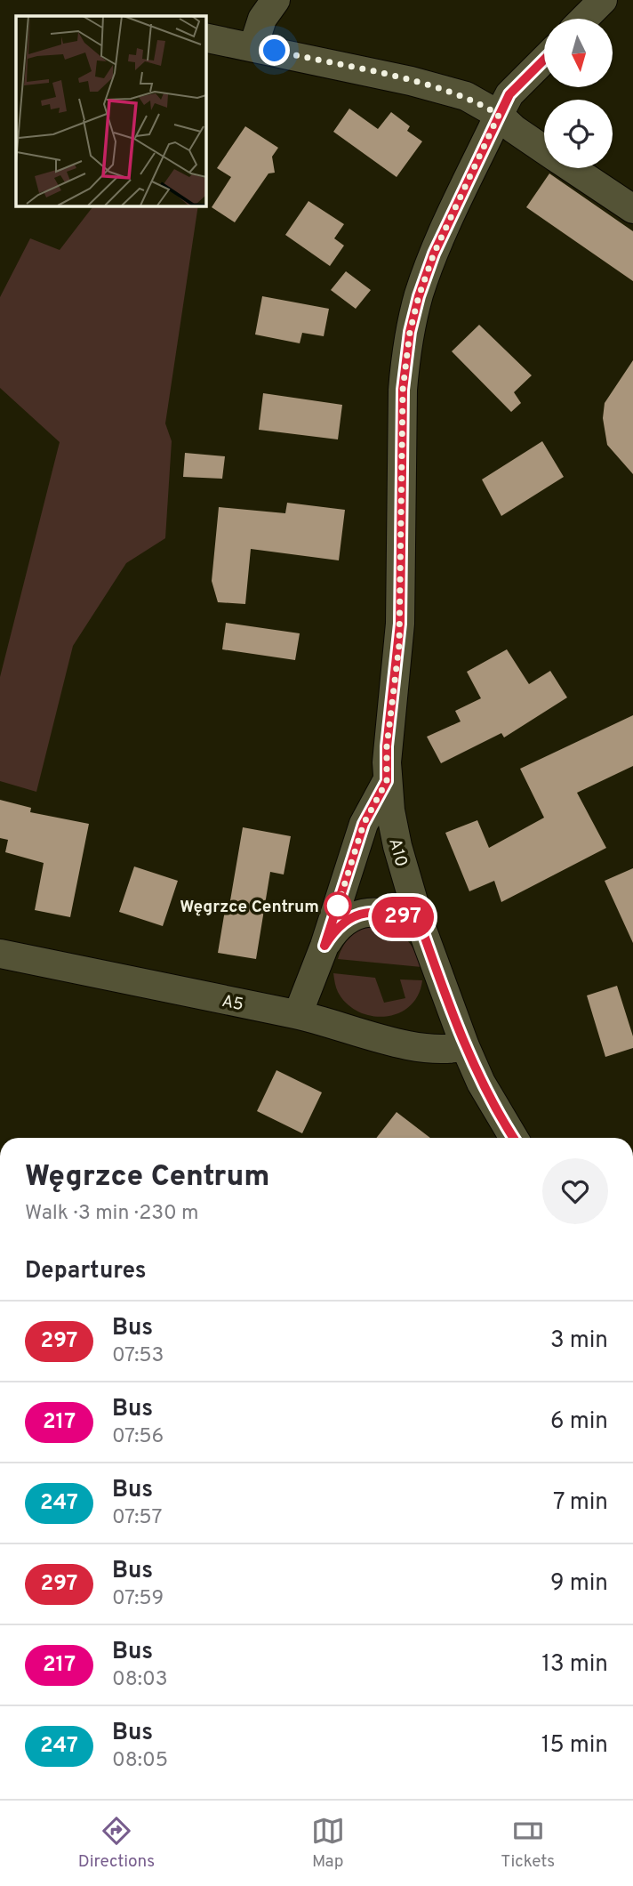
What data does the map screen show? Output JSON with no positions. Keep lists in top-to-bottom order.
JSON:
{
  "streets": {
    "street": ["A10", "A5"]
  },
  "crossings": [
    ["A10", "A5"]
  ],
  "places": ["Węgrzce Centrum"],
  "lines": ["bus line 297"],
  "north": "bottom",
  "page": {
    "on_map": "297",
    "heading": [
      ["Węgrzce Centrum", "Walk · 3 min · 230 m"],
      "Departures"
    ],
    "list": [
      {
        "mark": "297",
        "name": "Bus",
        "note": "07:53",
        "value": "3 min"
      },
      {
        "mark": "217",
        "name": "Bus",
        "note": "07:56",
        "value": "6 min"
      },
      {
        "mark": "247",
        "name": "Bus",
        "note": "07:57",
        "value": "7 min"
      },
      {
        "mark": "297",
        "name": "Bus",
        "note": "07:59",
        "value": "9 min"
      },
      {
        "mark": "217",
        "name": "Bus",
        "note": "08:03",
        "value": "13 min"
      },
      {
        "mark": "247",
        "name": "Bus",
        "note": "08:05",
        "value": "15 min"
      }
    ],
    "tabs": ["Directions", "Map", "Tickets"]
  }
}
